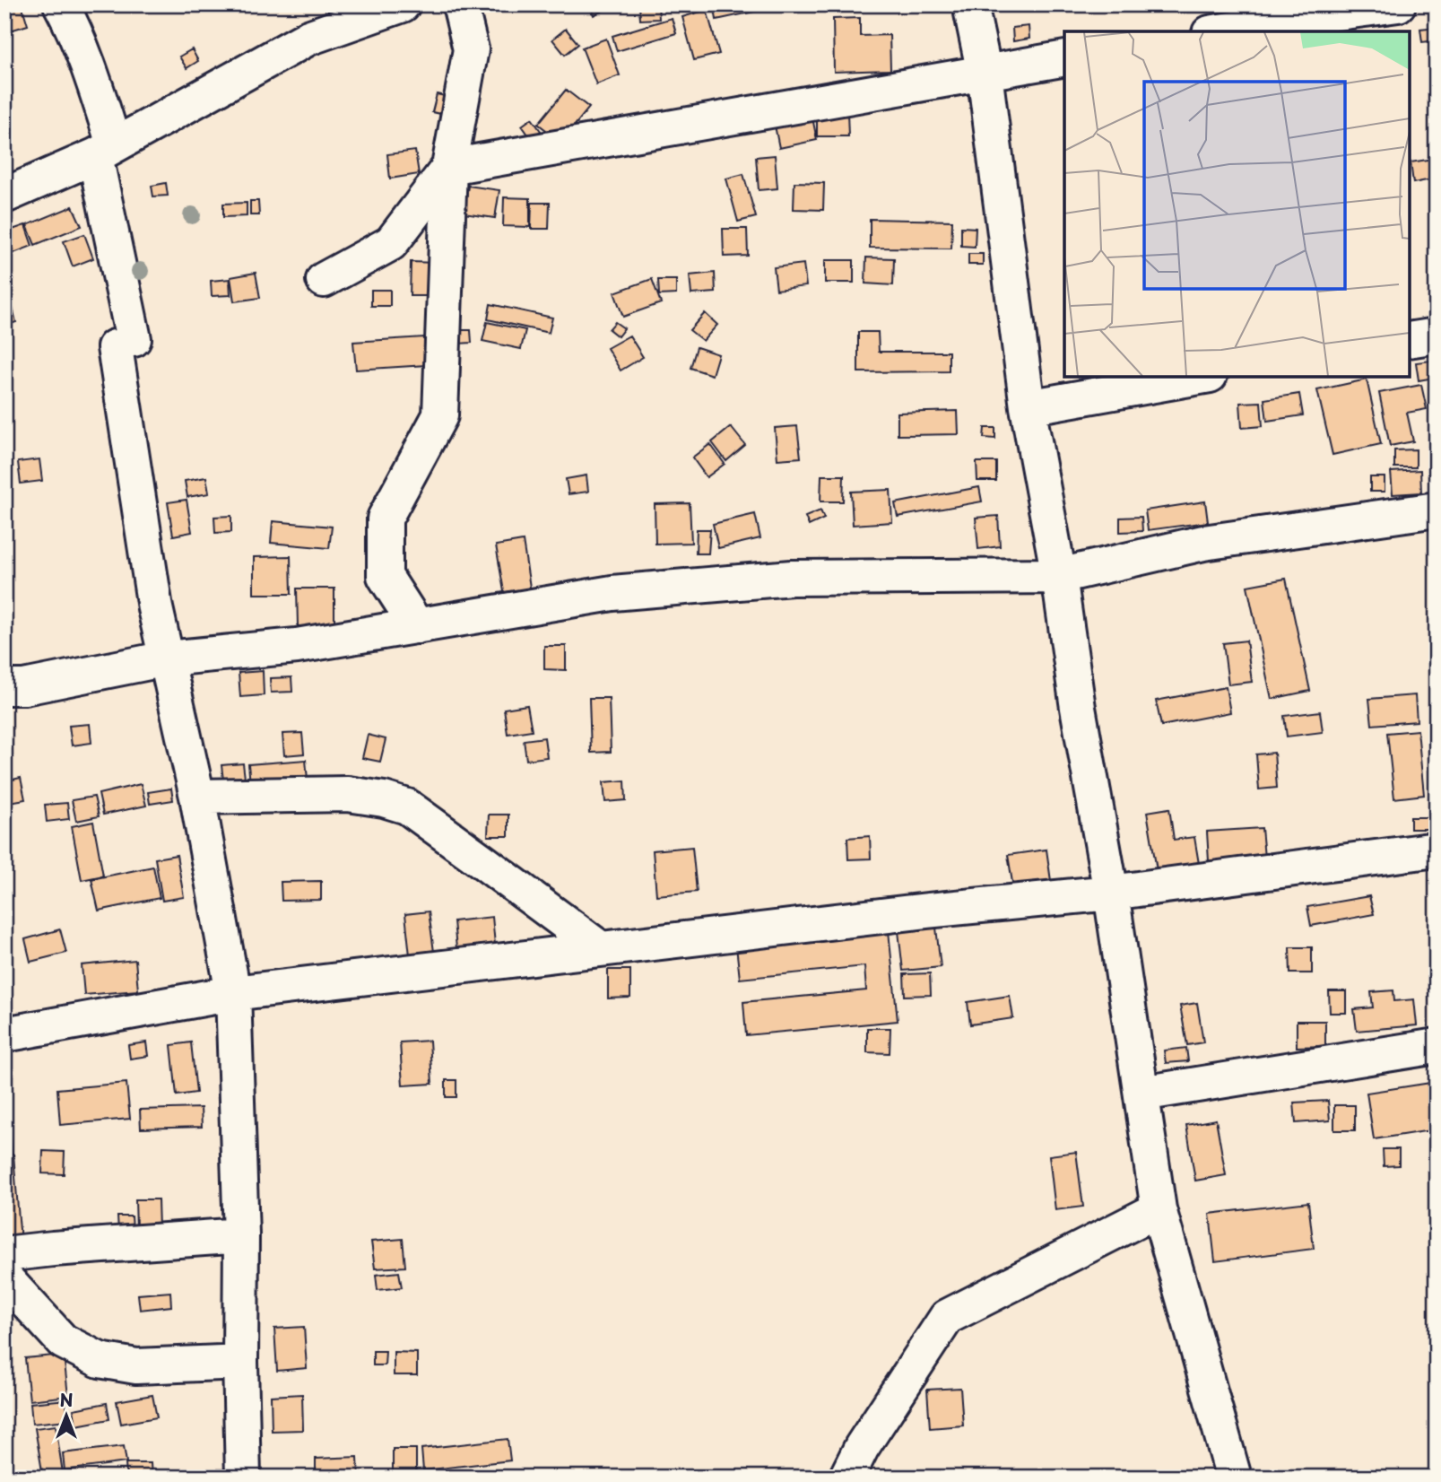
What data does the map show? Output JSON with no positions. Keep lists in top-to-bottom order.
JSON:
{
  "north": "top"
}
